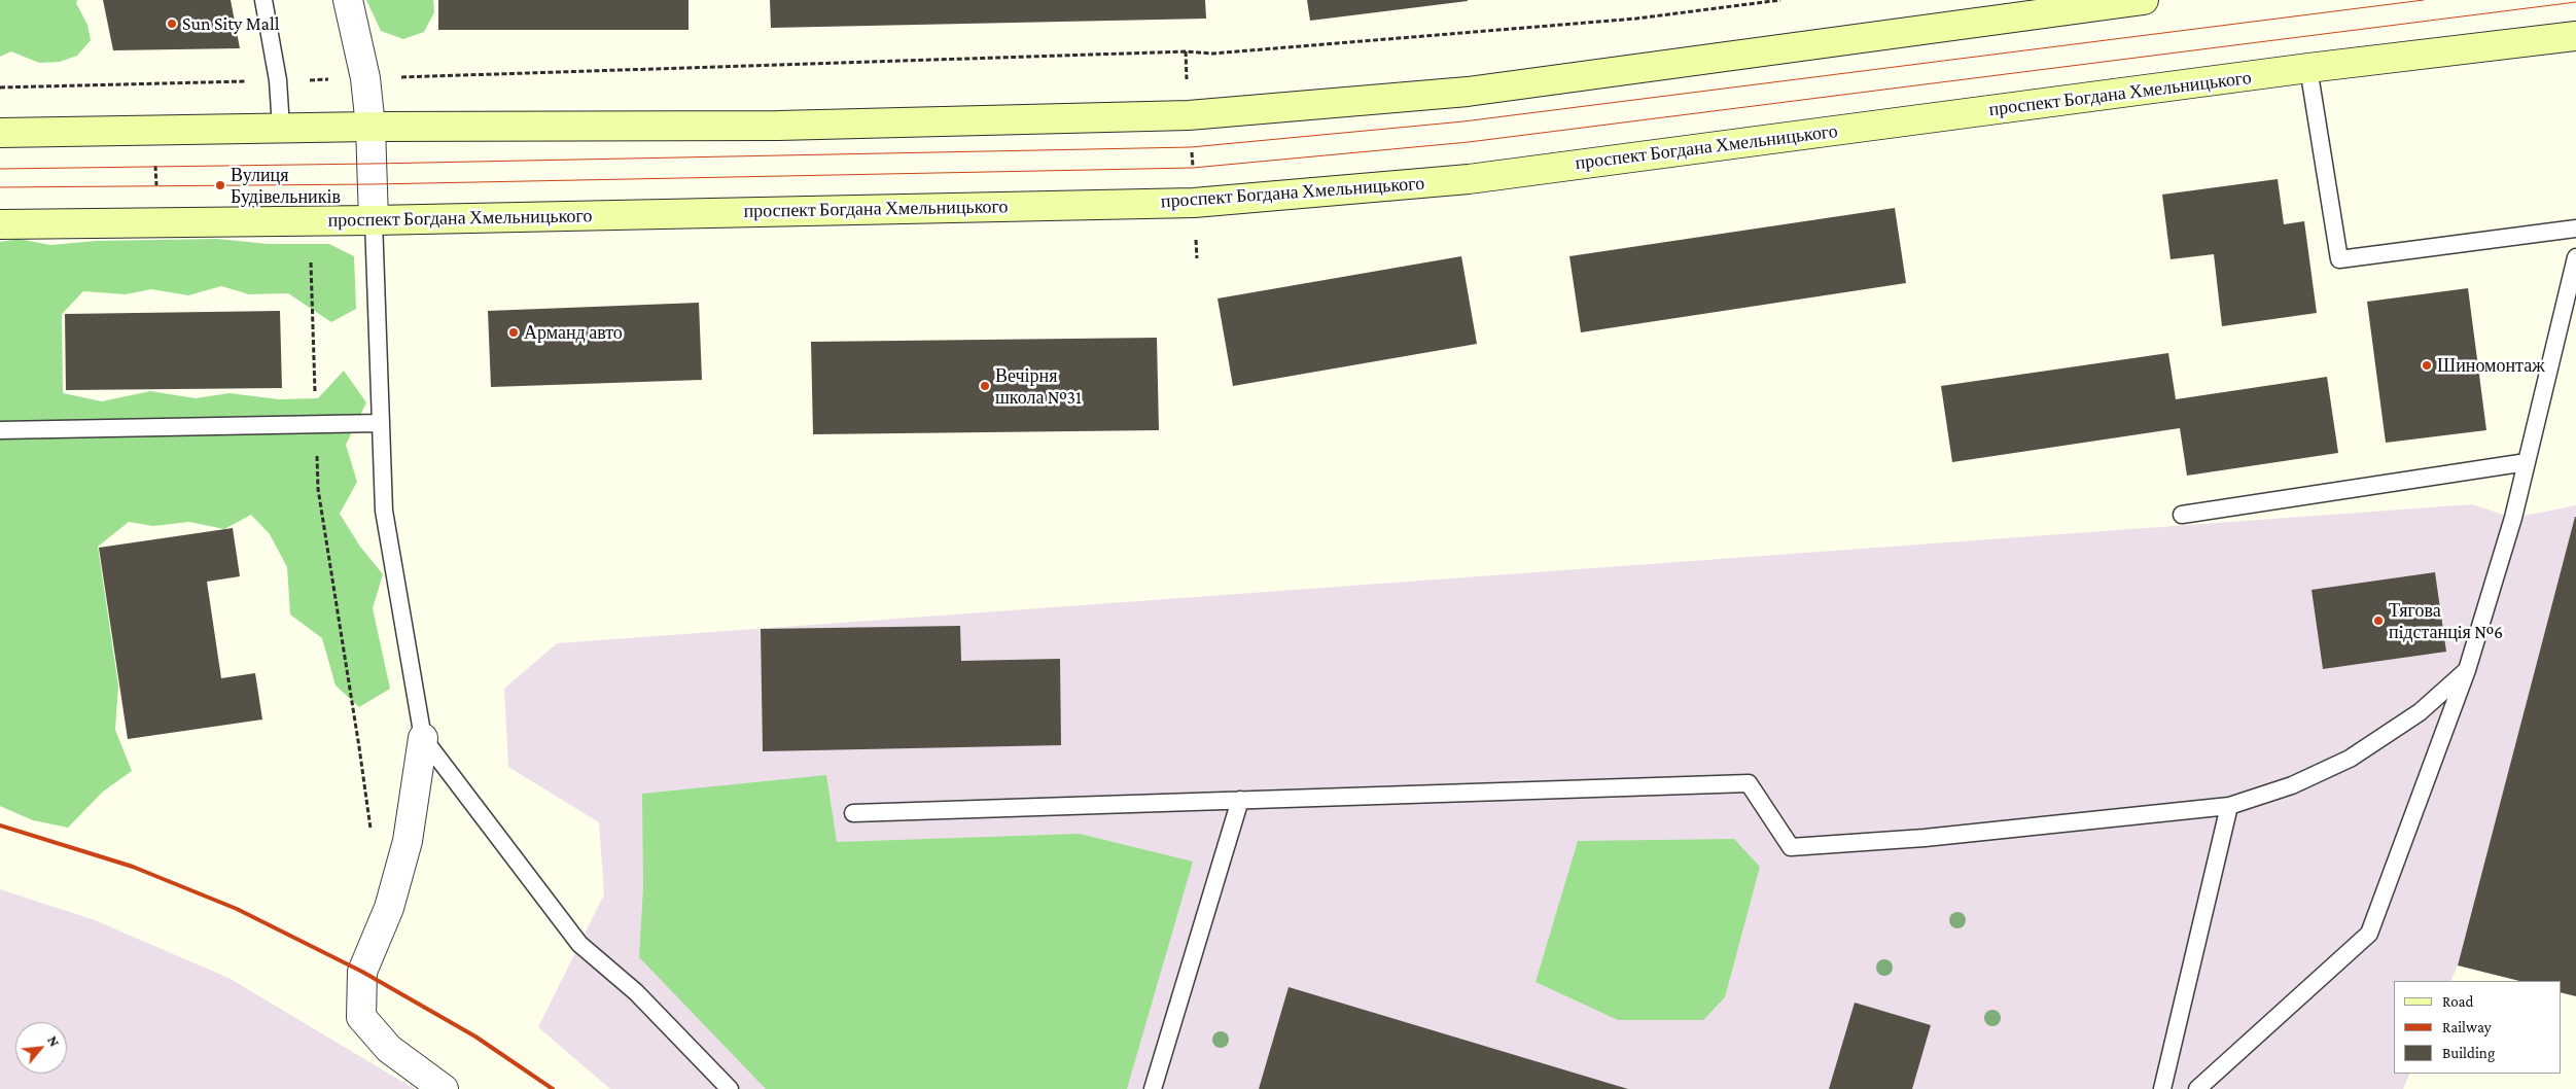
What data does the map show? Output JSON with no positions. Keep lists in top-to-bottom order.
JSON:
{
  "streets": {
    "main road": ["проспект Богдана Хмельницького"]
  },
  "places": [
    "Sun Sity Mall",
    "Вулиця Будівельників",
    "Арманд авто",
    "Шиномонтаж",
    "Вечірня школа №31",
    "Тягова пiдстанцiя №6"
  ],
  "legend": ["Road", "Railway", "Building"],
  "north": "top right"
}
